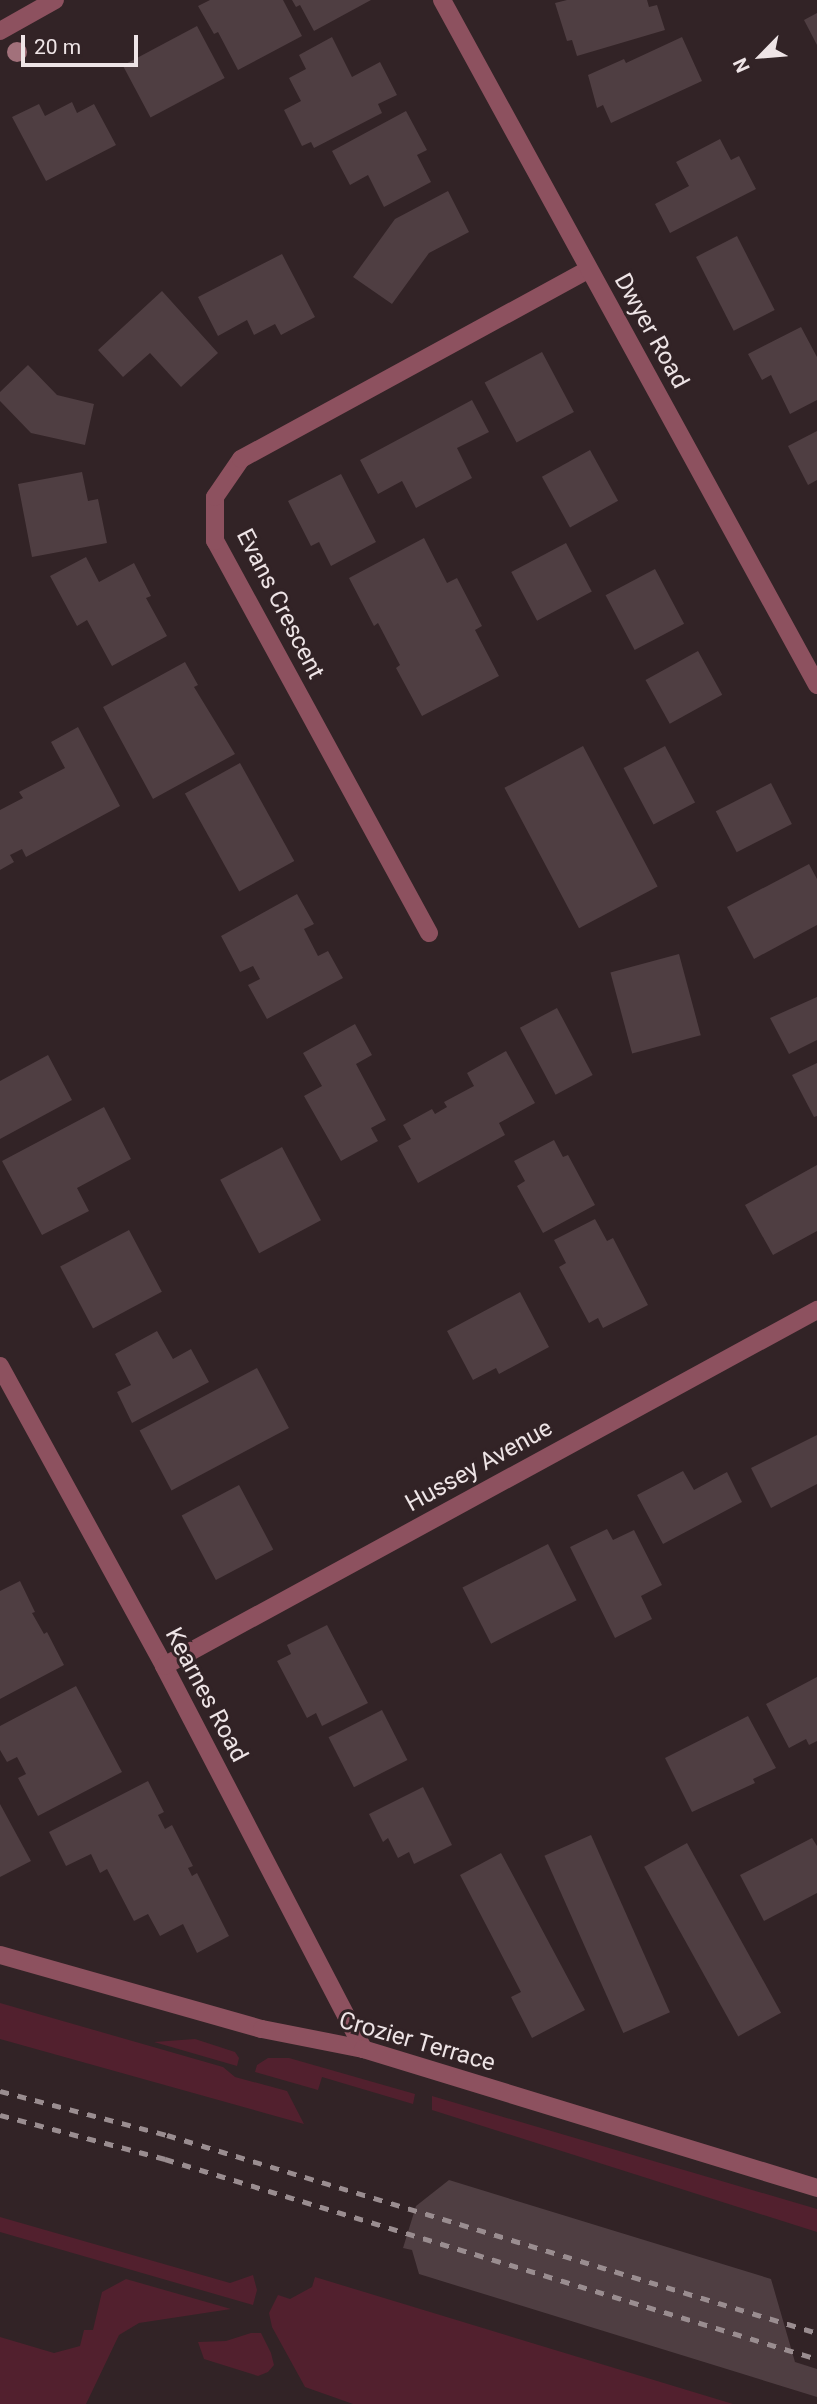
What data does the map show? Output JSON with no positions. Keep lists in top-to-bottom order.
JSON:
{
  "streets": {
    "street": [
      "Dwyer Road",
      "Evans Crescent",
      "Hussey Avenue",
      "Kearnes Road",
      "Crozier Terrace"
    ]
  },
  "crossings": [
    ["Dwyer Road", "Evans Crescent"],
    ["Hussey Avenue", "Kearnes Road"],
    ["Kearnes Road", "Crozier Terrace"]
  ],
  "scale_bar": "20 m",
  "north": "bottom left"
}
